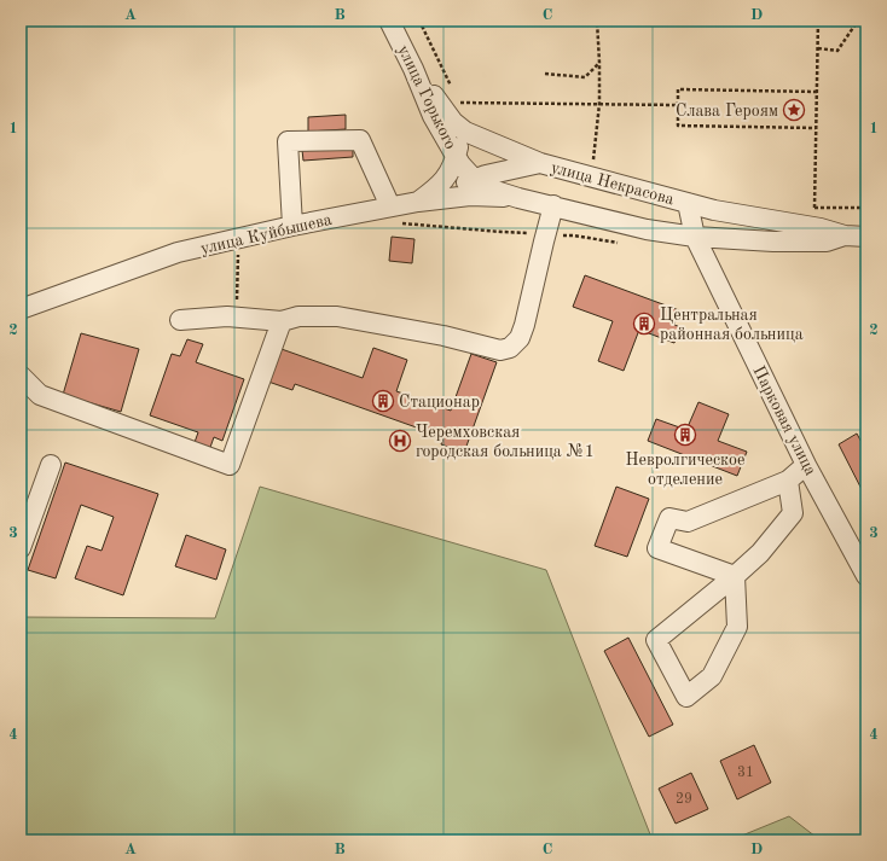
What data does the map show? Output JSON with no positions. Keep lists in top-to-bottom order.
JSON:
{
  "streets": {
    "street": [
      "улица Горького",
      "улица Некрасова",
      "улица Куйбышева",
      "Парковая улица"
    ]
  },
  "crossings": [
    ["улица Горького", "улица Некрасова"],
    ["улица Горького", "улица Куйбышева"],
    ["улица Некрасова", "улица Куйбышева"],
    ["улица Некрасова", "Парковая улица"]
  ],
  "places": {
    "place": ["Слава Героям"],
    "building": ["Центральная районная больница", "Стационар", "Невролгическое отделение"],
    "hospital": ["Черемховская городская больница №1"]
  },
  "house_numbers": ["31", "29"],
  "grid": {
    "columns": [
      "A",
      "B",
      "C",
      "D"
    ],
    "rows": [
      "1",
      "2",
      "3",
      "4"
    ]
  }
}
